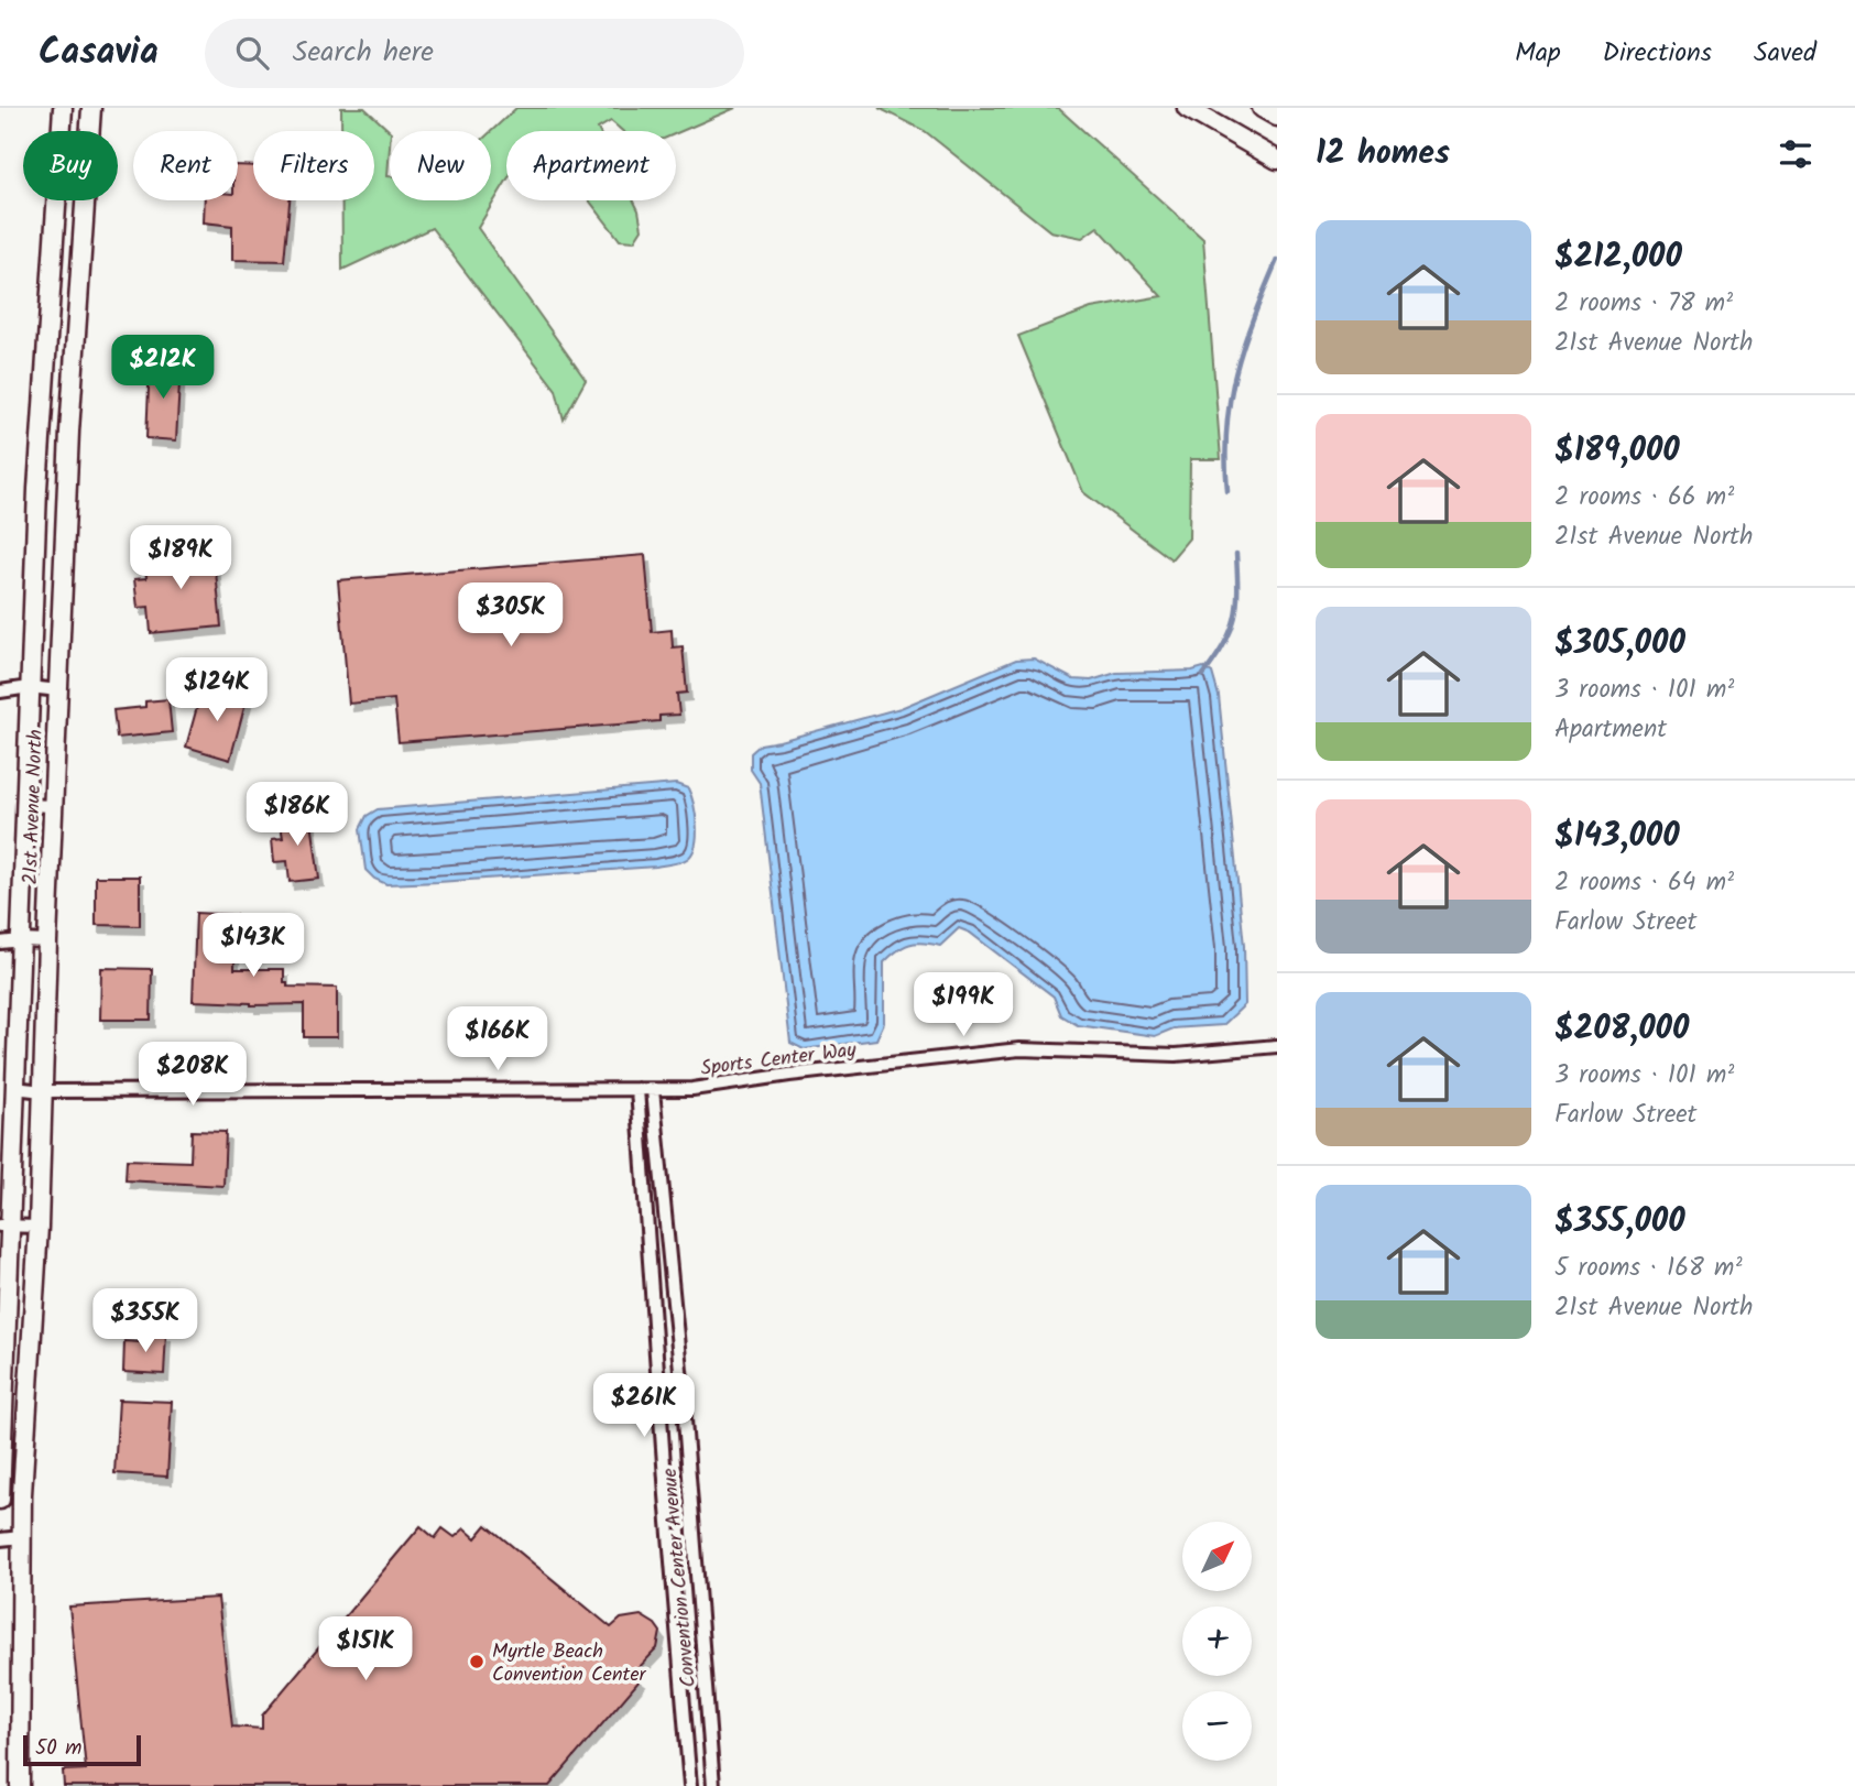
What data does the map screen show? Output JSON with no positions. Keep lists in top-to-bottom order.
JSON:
{
  "streets": {
    "main road": ["21st Avenue North"],
    "street": ["Sports Center Way", "Convention Center Avenue"]
  },
  "crossings": [
    ["21st Avenue North", "Sports Center Way"],
    ["Sports Center Way", "Convention Center Avenue"]
  ],
  "places": ["Myrtle Beach Convention Center"],
  "scale_bar": "50 m",
  "north": "top right",
  "page": {
    "header": "Casavia",
    "search": "Search here",
    "nav": ["Map", "Directions", "Saved"],
    "heading": "12 homes",
    "chip": [
      "Buy",
      "Rent",
      "Filters",
      "New",
      "Apartment"
    ],
    "list": [
      {
        "name": "$212,000",
        "note": "2 rooms · 78 m² · 21st Avenue North"
      },
      {
        "name": "$189,000",
        "note": "2 rooms · 66 m² · 21st Avenue North"
      },
      {
        "name": "$305,000",
        "note": "3 rooms · 101 m² · Apartment"
      },
      {
        "name": "$143,000",
        "note": "2 rooms · 64 m² · Farlow Street"
      },
      {
        "name": "$208,000",
        "note": "3 rooms · 101 m² · Farlow Street"
      },
      {
        "name": "$355,000",
        "note": "5 rooms · 168 m² · 21st Avenue North"
      }
    ],
    "price": [
      "$212K",
      "$189K",
      "$305K",
      "$124K",
      "$186K",
      "$143K",
      "$199K",
      "$166K",
      "$208K",
      "$355K",
      "$261K",
      "$151K"
    ],
    "map_buttons": ["+", "−"],
    "scale": "50 m"
  }
}
